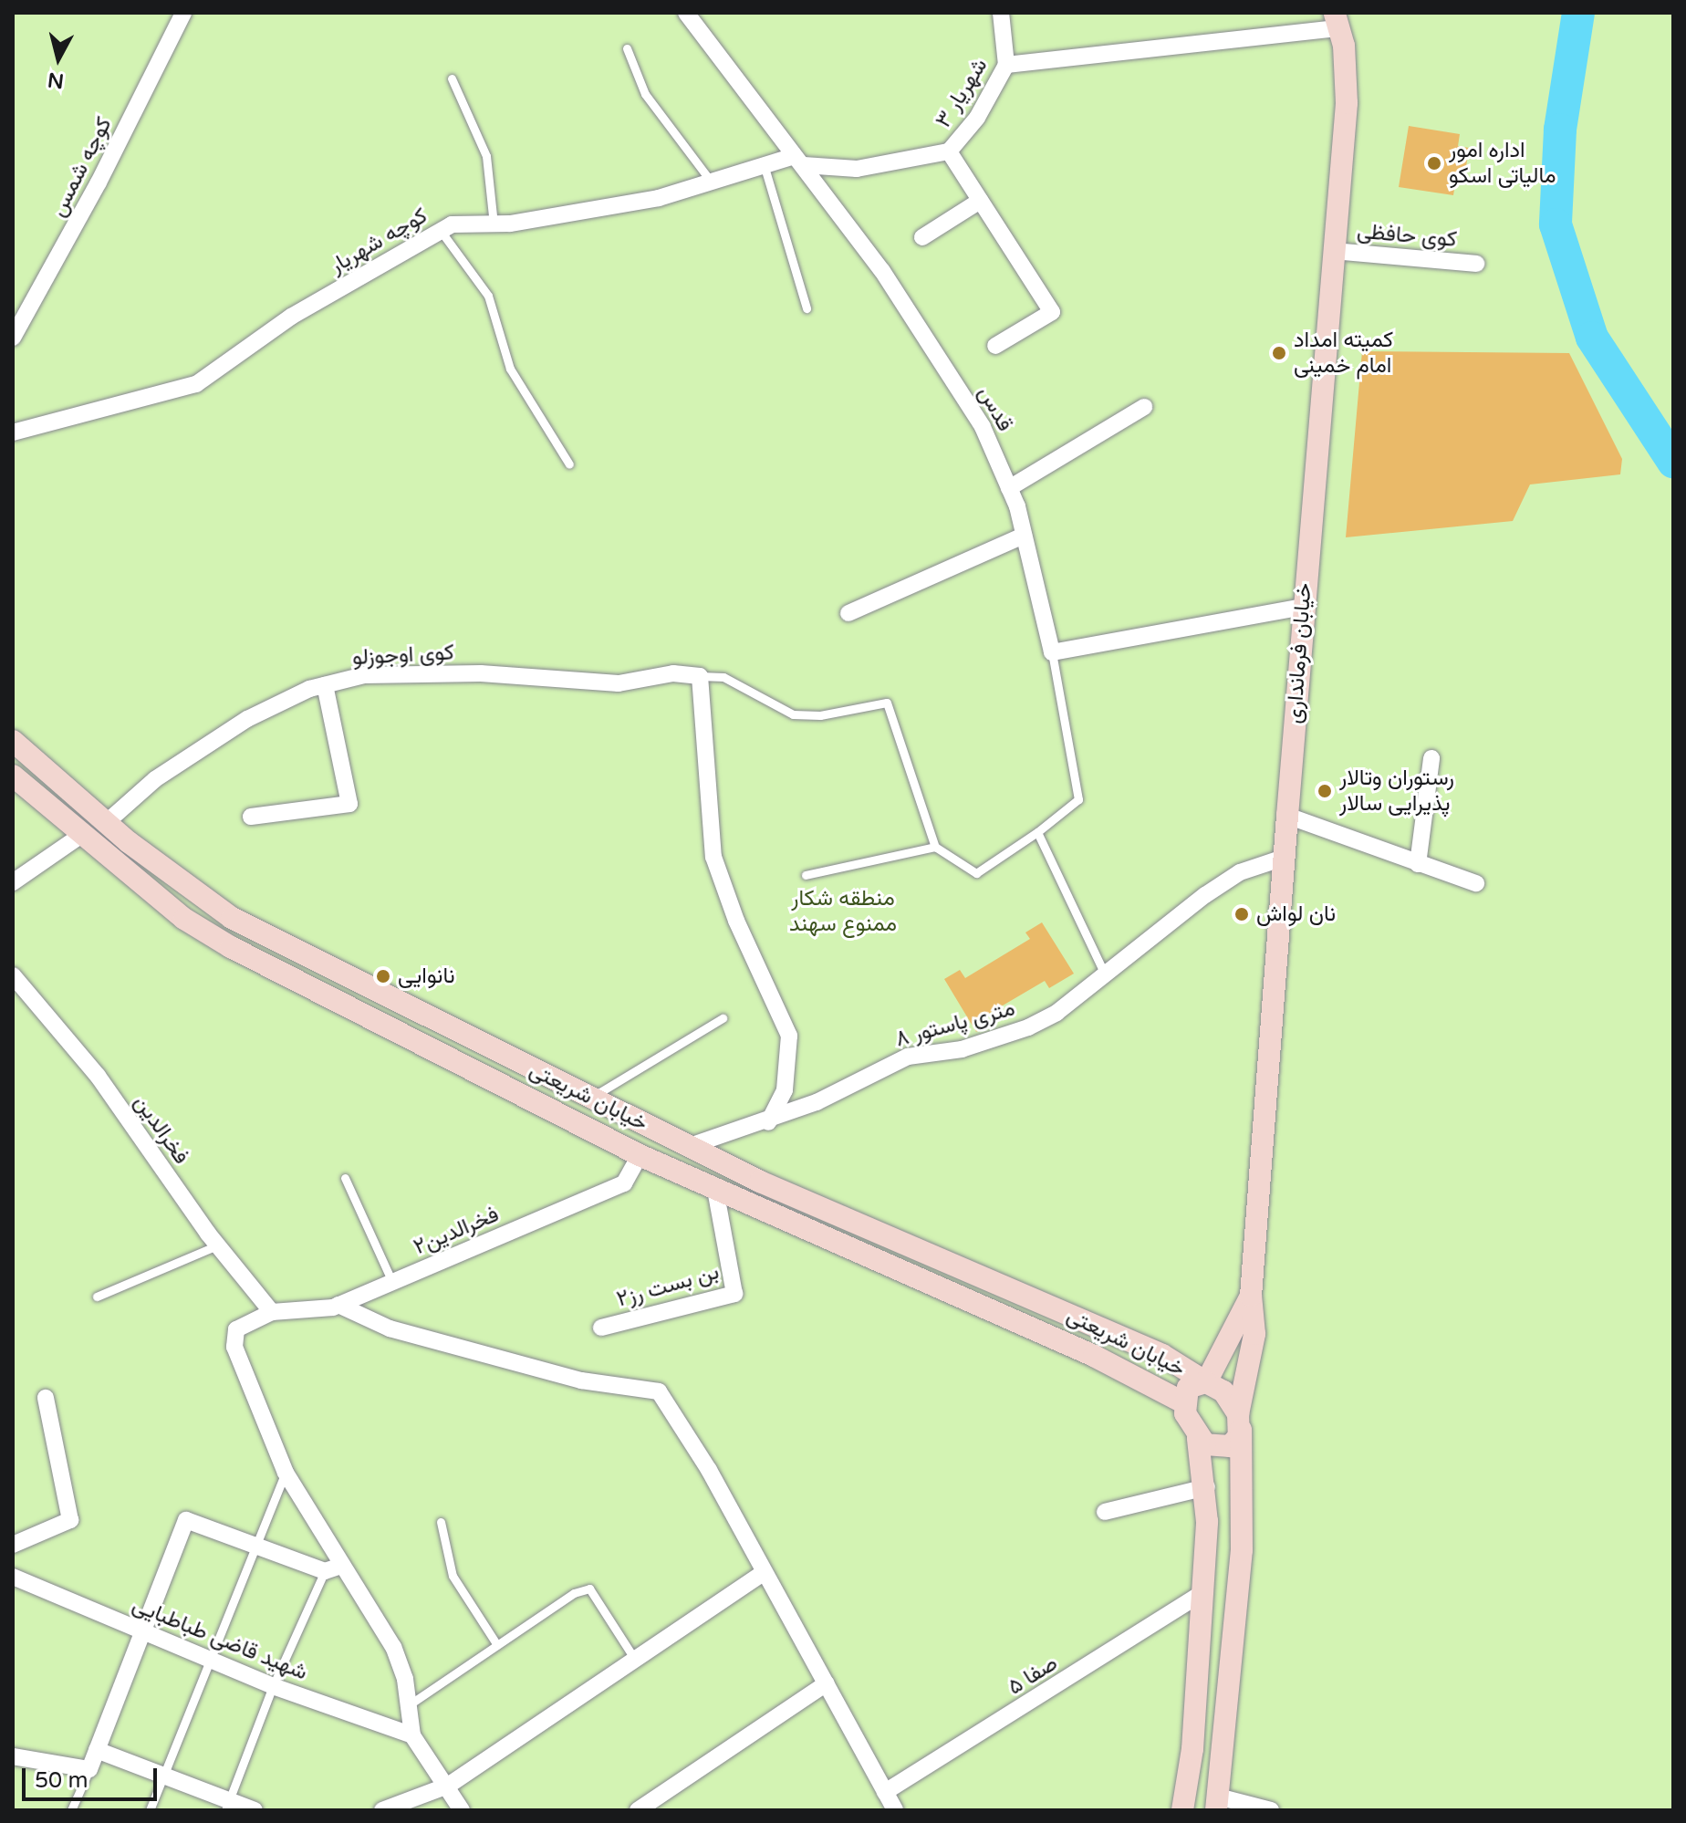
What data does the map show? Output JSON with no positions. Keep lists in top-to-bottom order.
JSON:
{
  "streets": {
    "main road": ["خیابان فرمانداری", "خیابان شریعتی"],
    "street": [
      "شهریار ۳",
      "کوچه شمس",
      "کوی حافظی",
      "کوچه شهریار",
      "قدس",
      "کوی اوجوزلو",
      "۸ متری پاستور",
      "فخرالدین",
      "فخرالدین۲",
      "بن بست رز۲",
      "شهید قاضی طباطبایی",
      "صفا ۵"
    ]
  },
  "crossings": [
    ["شهریار ۳", "کوچه شهریار"],
    ["کوی حافظی", "خیابان فرمانداری"],
    ["کوچه شهریار", "قدس"],
    ["خیابان فرمانداری", "۸ متری پاستور"],
    ["خیابان فرمانداری", "خیابان شریعتی"],
    ["کوی اوجوزلو", "خیابان شریعتی"],
    ["۸ متری پاستور", "خیابان شریعتی"],
    ["خیابان شریعتی", "فخرالدین۲"],
    ["خیابان شریعتی", "بن بست رز۲"],
    ["فخرالدین", "فخرالدین۲"]
  ],
  "parks": ["منطقه شکار ممنوع سهند"],
  "places": [
    "اداره امور مالیاتی اسکو",
    "کمیته امداد امام خمینی",
    "رستوران وتالار پذیرایی سالار",
    "نان لواش",
    "نانوایی"
  ],
  "scale_bar": "50 m",
  "north": "bottom"
}
